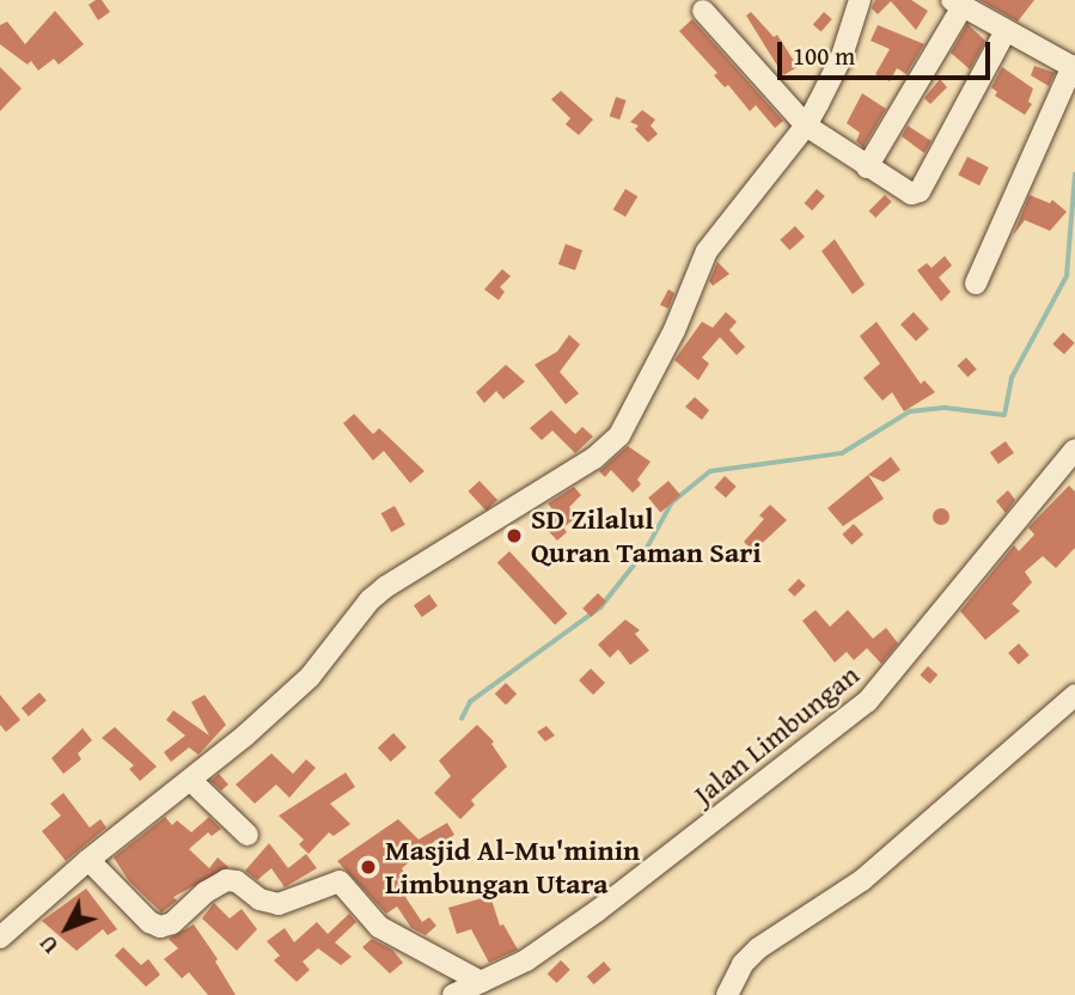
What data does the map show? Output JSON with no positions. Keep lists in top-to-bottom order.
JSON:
{
  "streets": {
    "street": ["Jalan Limbungan"]
  },
  "places": ["SD Zilalul Quran Taman Sari", "Masjid Al-Mu'minin Limbungan Utara"],
  "scale_bar": "100 m",
  "north": "bottom left"
}
